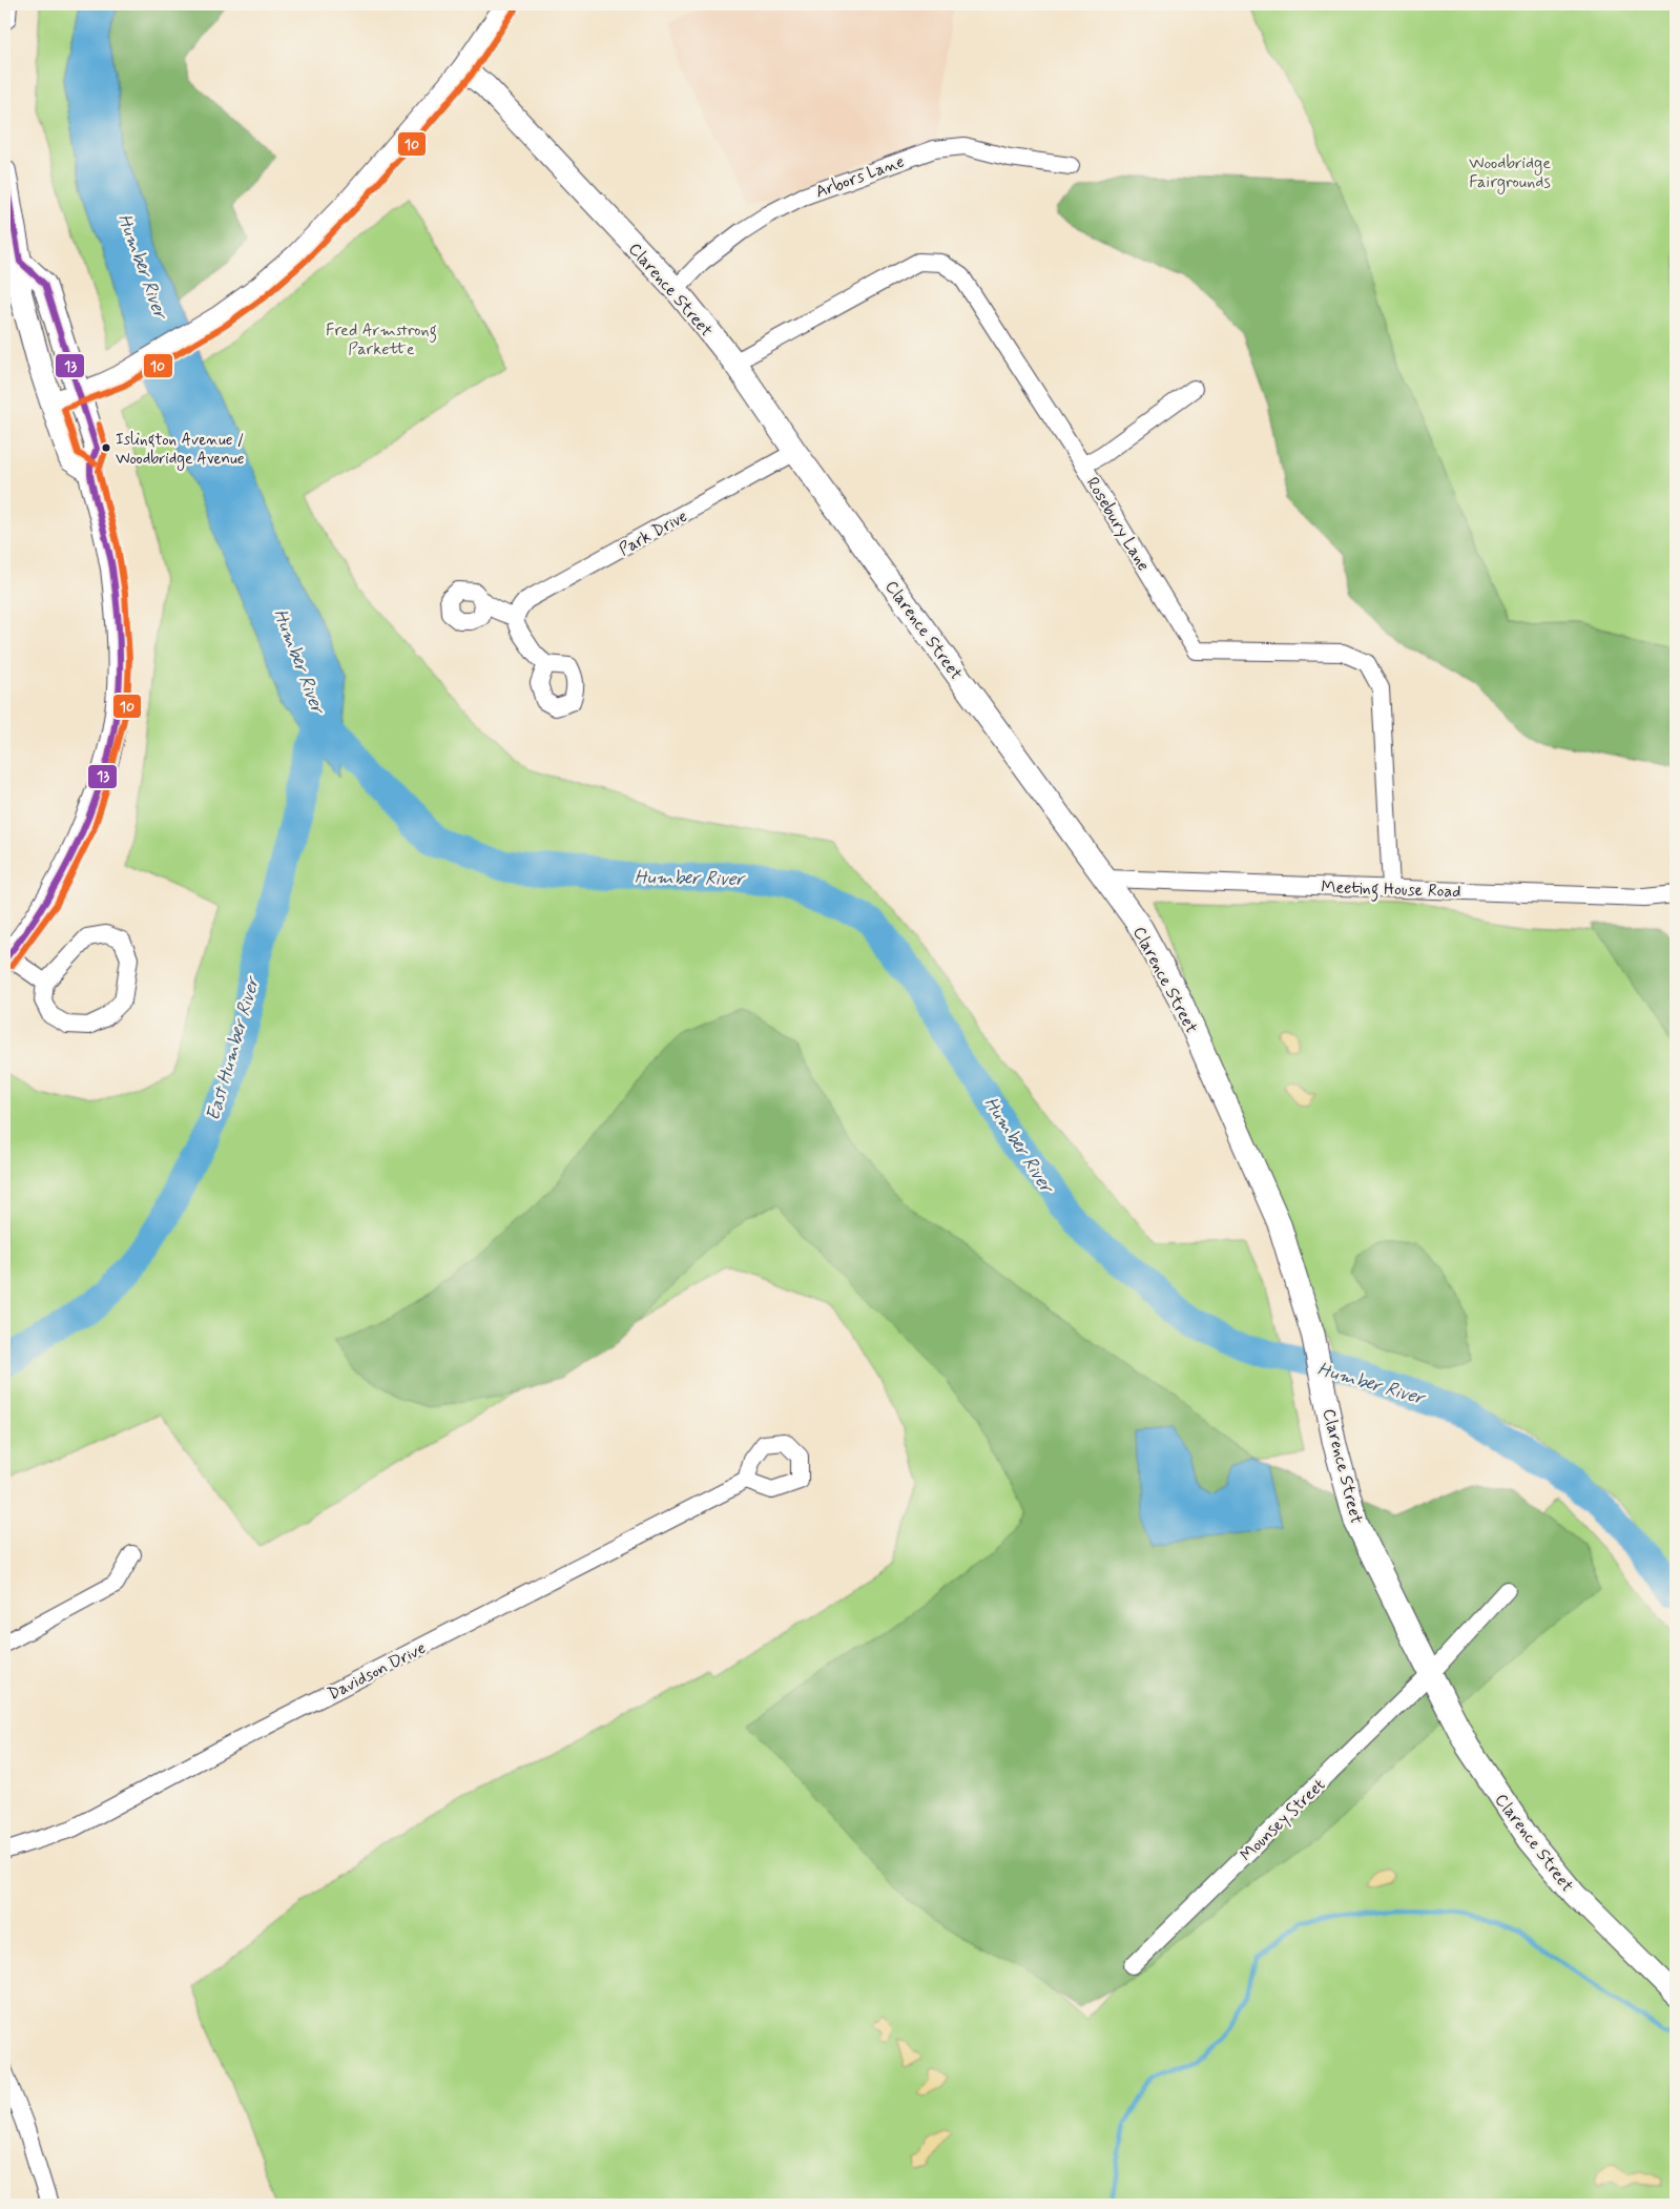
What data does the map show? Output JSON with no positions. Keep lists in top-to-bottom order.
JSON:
{
  "streets": {
    "street": [
      "Arbors Lane",
      "Clarence Street",
      "Rosebury Lane",
      "Park Drive",
      "Meeting House Road",
      "Davidson Drive",
      "Mounsey Street"
    ]
  },
  "crossings": [
    ["Arbors Lane", "Clarence Street"],
    ["Clarence Street", "Rosebury Lane"],
    ["Clarence Street", "Park Drive"],
    ["Clarence Street", "Meeting House Road"],
    ["Clarence Street", "Mounsey Street"],
    ["Rosebury Lane", "Meeting House Road"]
  ],
  "water": ["Humber River", "East Humber River"],
  "parks": ["Woodbridge Fairgrounds", "Fred Armstrong Parkette"],
  "places": ["Islington Avenue / Woodbridge Avenue"],
  "lines": ["transit line 10", "transit line 13"]
}
